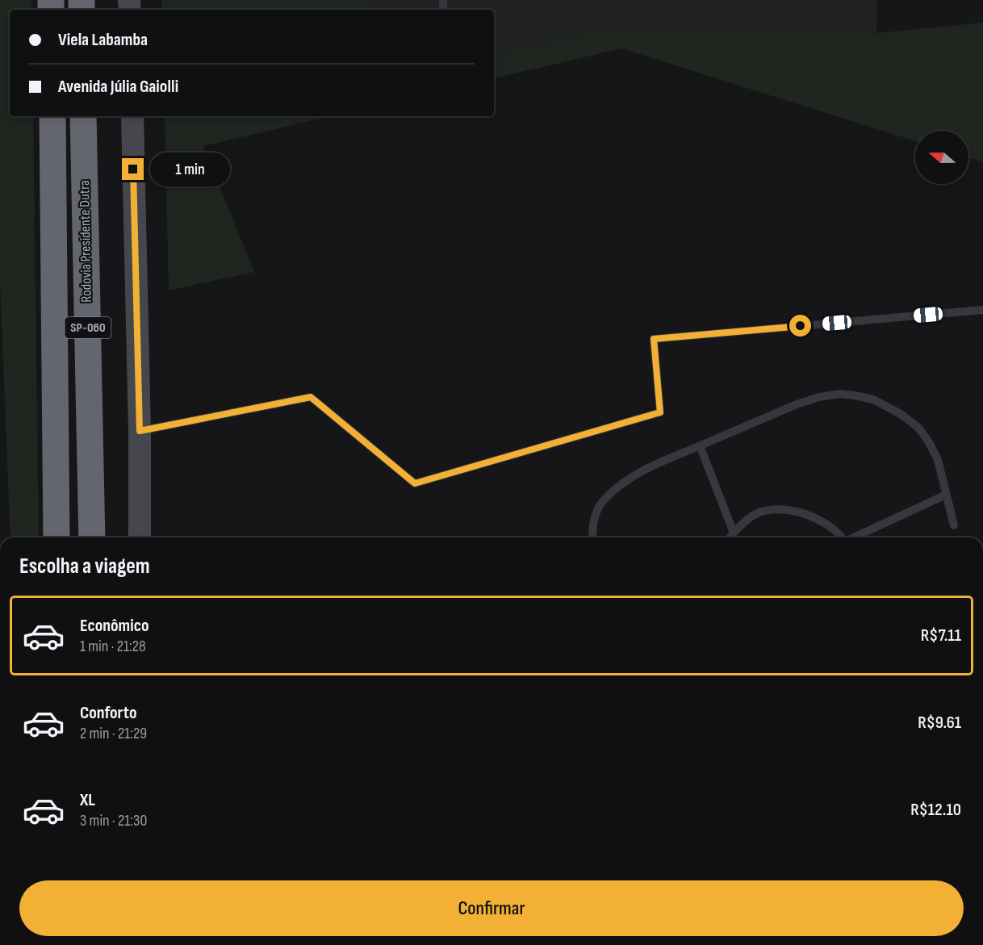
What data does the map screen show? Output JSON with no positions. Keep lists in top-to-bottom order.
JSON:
{
  "streets": {
    "highway": ["Rodovia Presidente Dutra", "SP-060"]
  },
  "north": "left",
  "page": {
    "banner": ["Viela Labamba", "Avenida Júlia Gaiolli"],
    "bubble": "1 min",
    "heading": "Escolha a viagem",
    "list": [
      {
        "name": "Econômico",
        "note": "1 min · 21:28",
        "value": "R$7.11"
      },
      {
        "name": "Conforto",
        "note": "2 min · 21:29",
        "value": "R$9.61"
      },
      {
        "name": "XL",
        "note": "3 min · 21:30",
        "value": "R$12.10"
      }
    ],
    "buttons": "Confirmar"
  }
}
